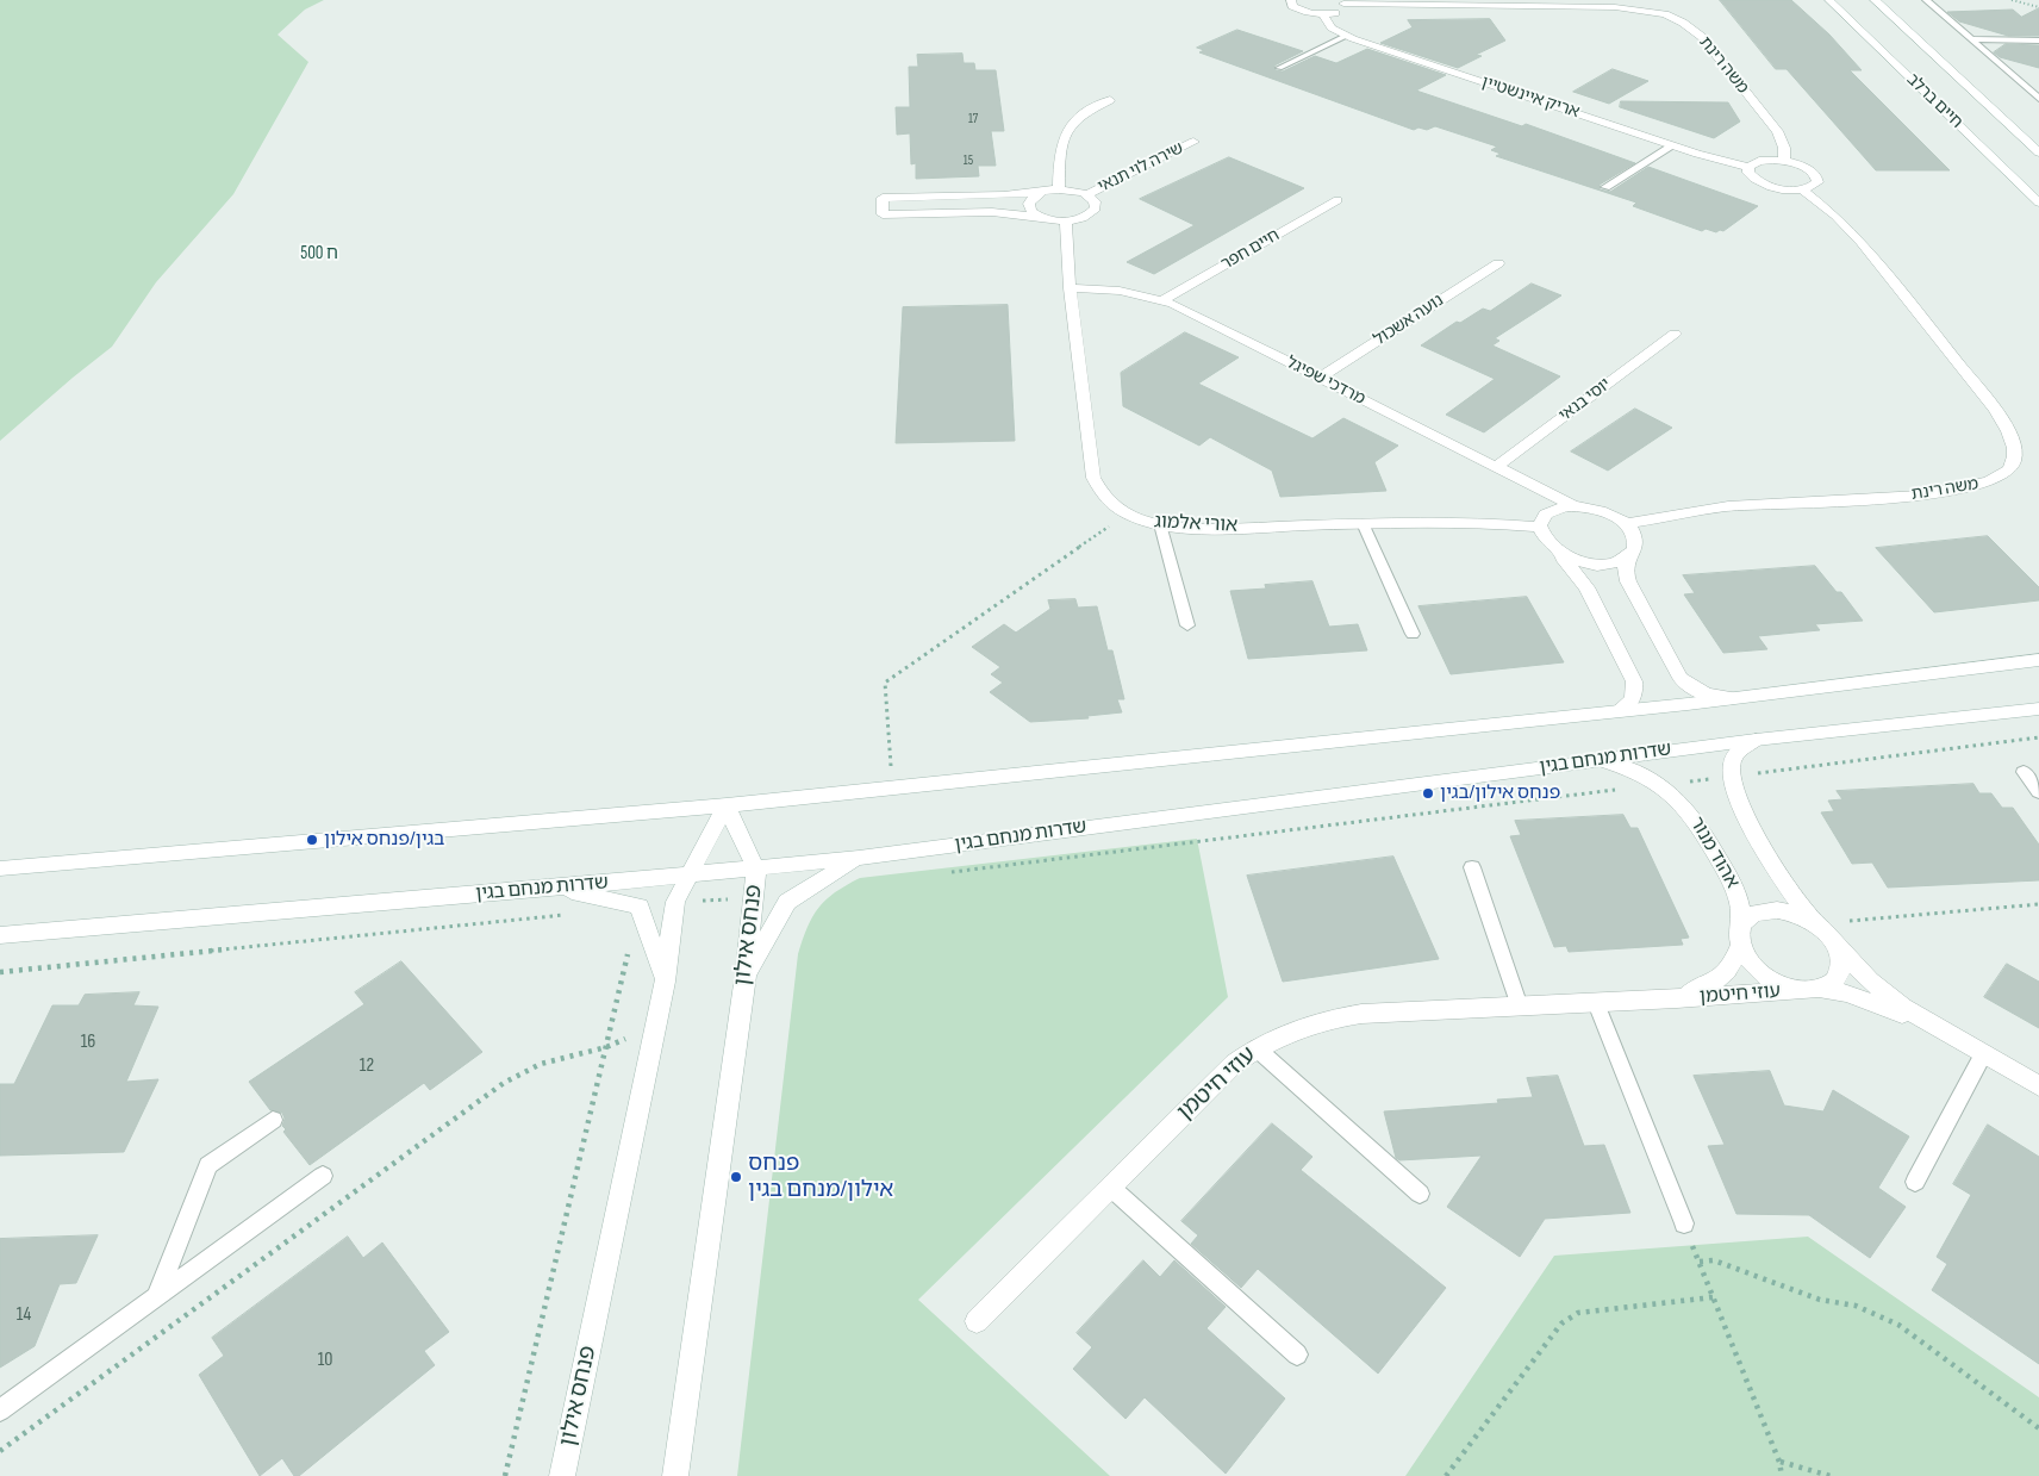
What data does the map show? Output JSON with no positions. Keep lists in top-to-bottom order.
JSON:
{
  "streets": {
    "street": [
      "משה רינת",
      "אריק איינשטיין",
      "חיים ברלב",
      "שירה לוי תנאי",
      "חיים חפר",
      "נועה אשכול",
      "מרדכי שפיגל",
      "יוסי בנאי",
      "אורי אלמוג",
      "שדרות מנחם בגין",
      "אהוד מנור",
      "פנחס אילון",
      "עוזי חיטמן"
    ]
  },
  "crossings": [
    ["משה רינת", "מרדכי שפיגל"],
    ["משה רינת", "אורי אלמוג"],
    ["חיים חפר", "מרדכי שפיגל"],
    ["נועה אשכול", "מרדכי שפיגל"],
    ["מרדכי שפיגל", "יוסי בנאי"],
    ["מרדכי שפיגל", "אורי אלמוג"],
    ["שדרות מנחם בגין", "אהוד מנור"],
    ["שדרות מנחם בגין", "פנחס אילון"],
    ["אהוד מנור", "עוזי חיטמן"]
  ],
  "districts": ["ח 500"],
  "places": ["פנחס אילון/בגין", "בגין/פנחס אילון", "פנחס אילון/מנחם בגין"],
  "house_numbers": [
    "17",
    "15",
    "16",
    "12",
    "14",
    "10"
  ]
}
